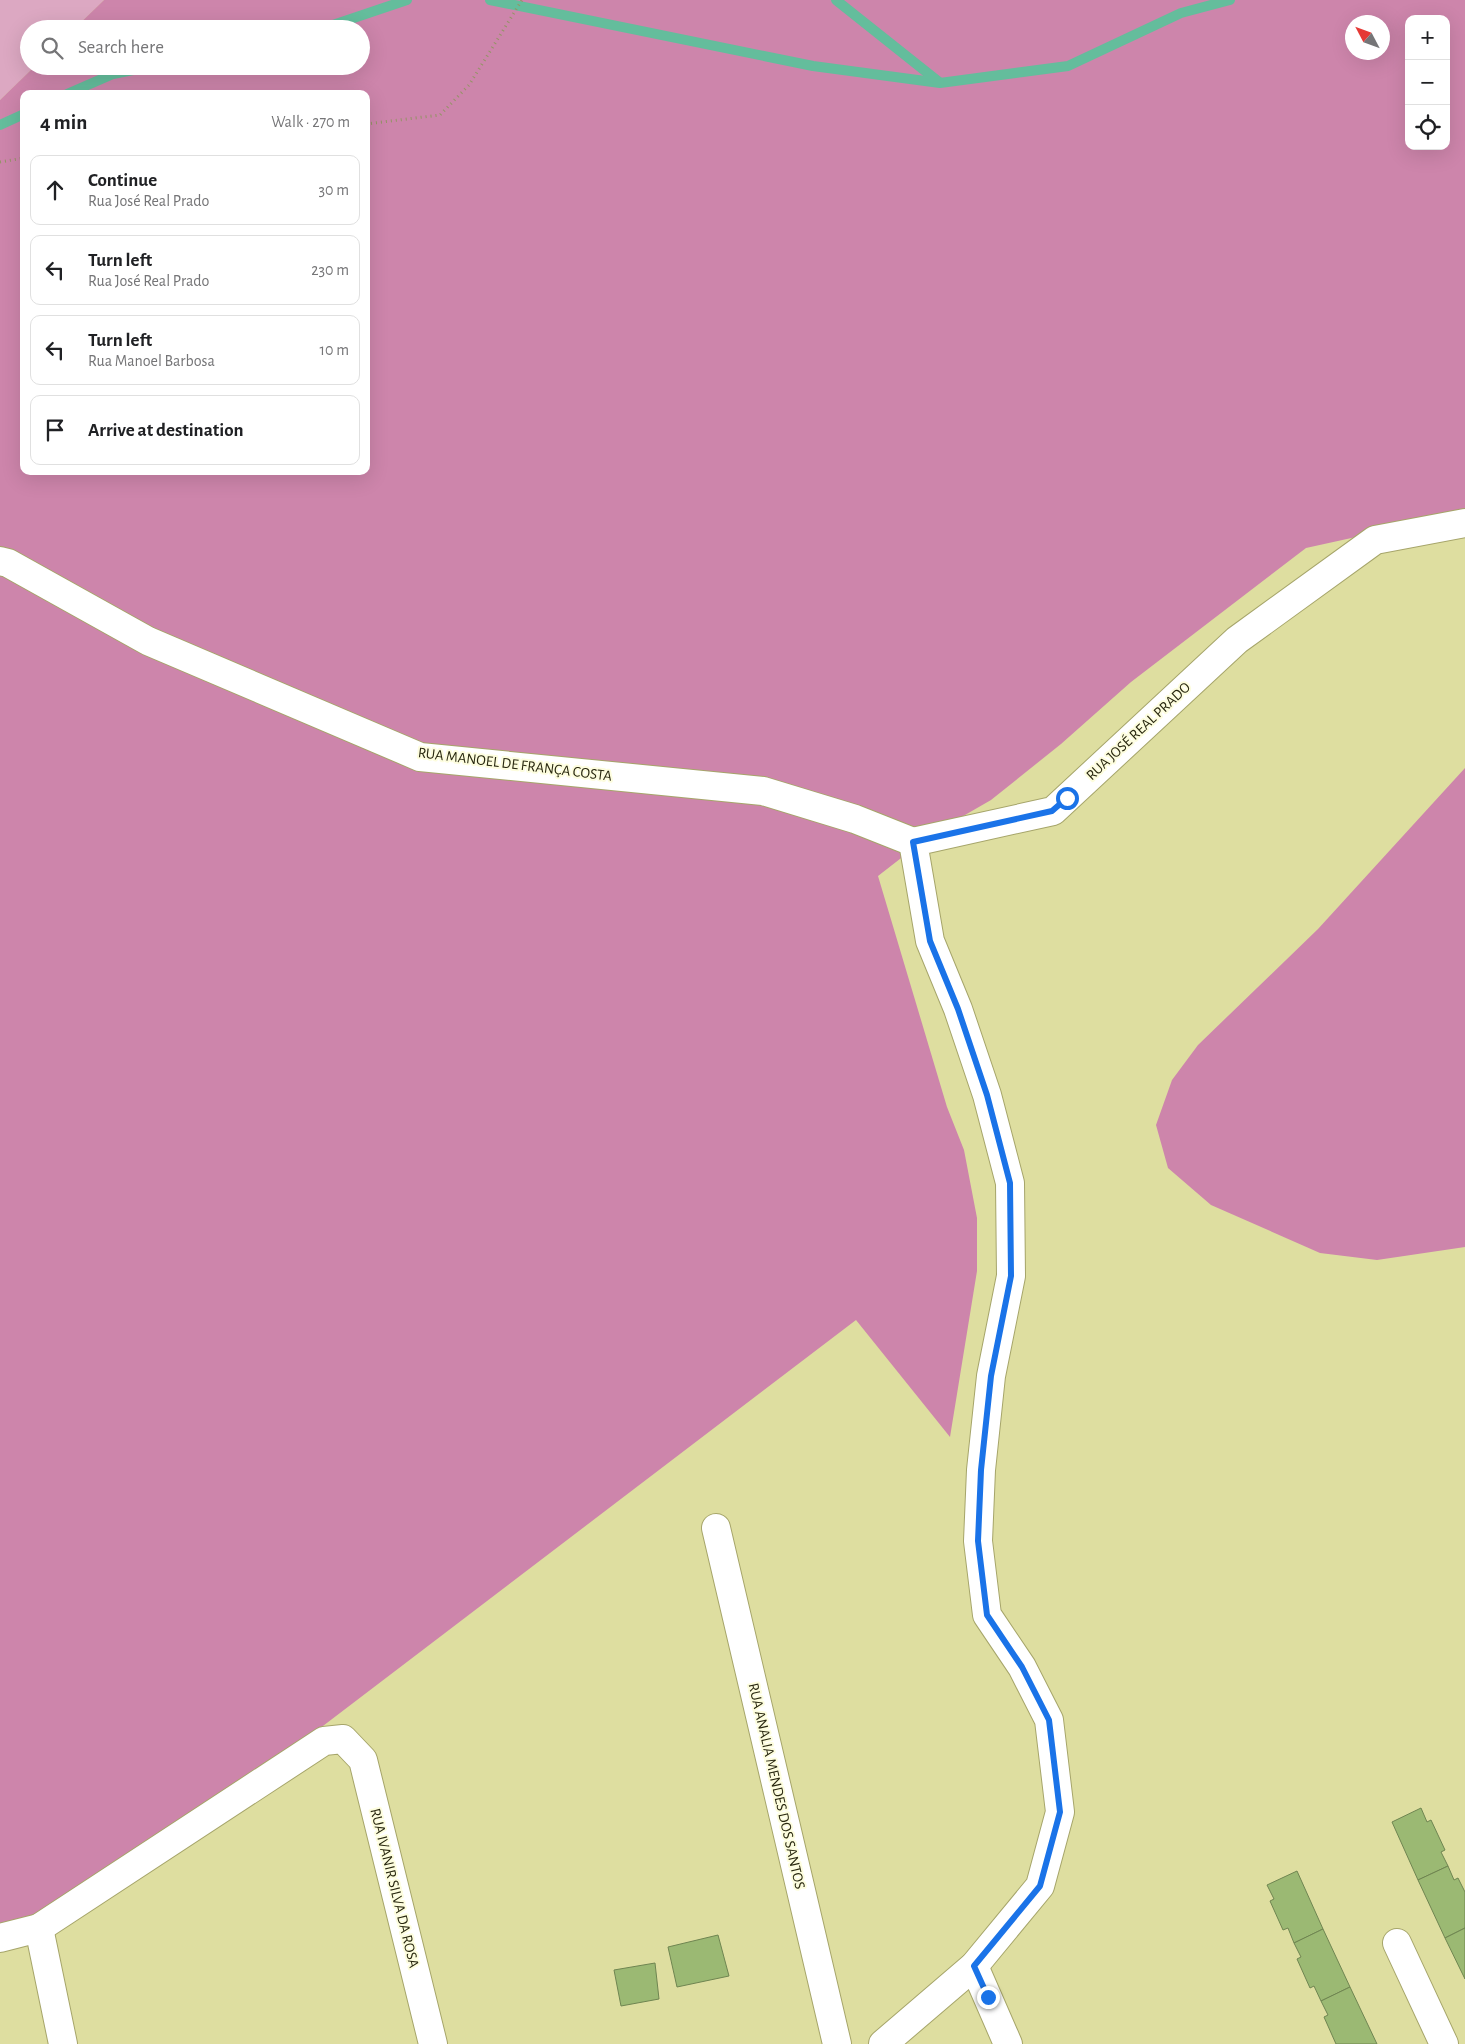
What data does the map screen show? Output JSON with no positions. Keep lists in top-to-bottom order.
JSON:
{
  "streets": {
    "street": [
      "RUA JOSÉ REAL PRADO",
      "RUA MANOEL DE FRANÇA COSTA",
      "RUA ANALIA MENDES DOS SANTOS",
      "RUA IVANIR SILVA DA ROSA"
    ]
  },
  "crossings": [
    ["RUA JOSÉ REAL PRADO", "RUA MANOEL DE FRANÇA COSTA"]
  ],
  "north": "top left",
  "page": {
    "map_buttons": ["+", "−"],
    "search": "Search here",
    "heading": ["4 min", "Walk · 270 m"],
    "list": [
      ["Continue", "Rua José Real Prado", "30 m"],
      ["Turn left", "Rua José Real Prado", "230 m"],
      ["Turn left", "Rua Manoel Barbosa", "10 m"],
      "Arrive at destination"
    ]
  }
}
